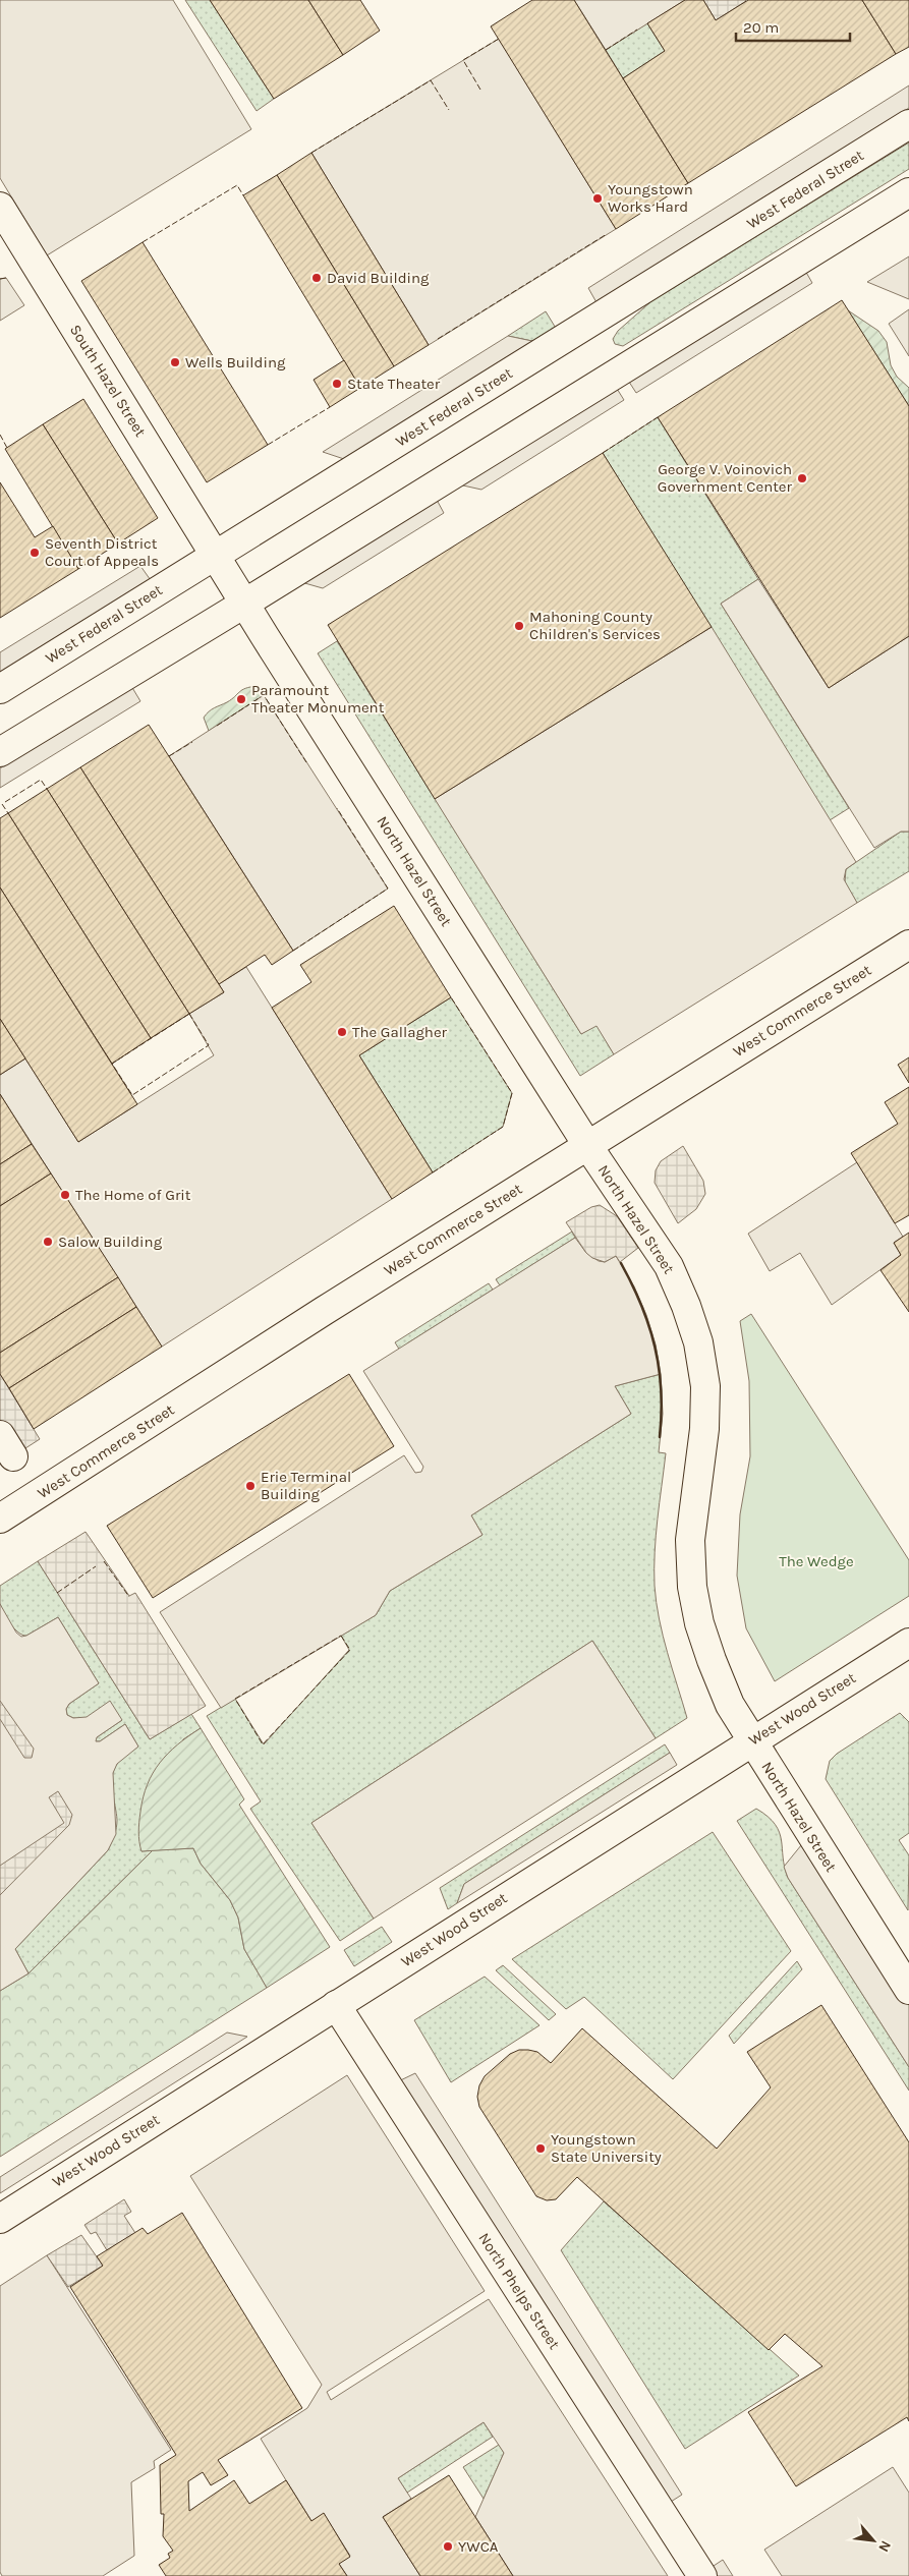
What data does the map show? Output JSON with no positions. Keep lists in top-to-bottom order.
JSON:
{
  "streets": {
    "street": [
      "West Federal Street",
      "South Hazel Street",
      "North Hazel Street",
      "West Commerce Street",
      "West Wood Street",
      "North Phelps Street"
    ]
  },
  "crossings": [
    ["West Federal Street", "South Hazel Street"],
    ["West Federal Street", "North Hazel Street"],
    ["South Hazel Street", "North Hazel Street"],
    ["North Hazel Street", "West Commerce Street"],
    ["North Hazel Street", "West Wood Street"],
    ["West Wood Street", "North Phelps Street"]
  ],
  "parks": ["The Wedge"],
  "places": [
    "Youngstown Works Hard",
    "David Building",
    "Wells Building",
    "State Theater",
    "George V. Voinovich Government Center",
    "Seventh District Court of Appeals",
    "Mahoning County Children's Services",
    "Paramount Theater Monument",
    "The Gallagher",
    "The Home of Grit",
    "Salow Building",
    "Erie Terminal Building",
    "Youngstown State University",
    "YWCA"
  ],
  "scale_bar": "20 m",
  "north": "bottom right"
}
